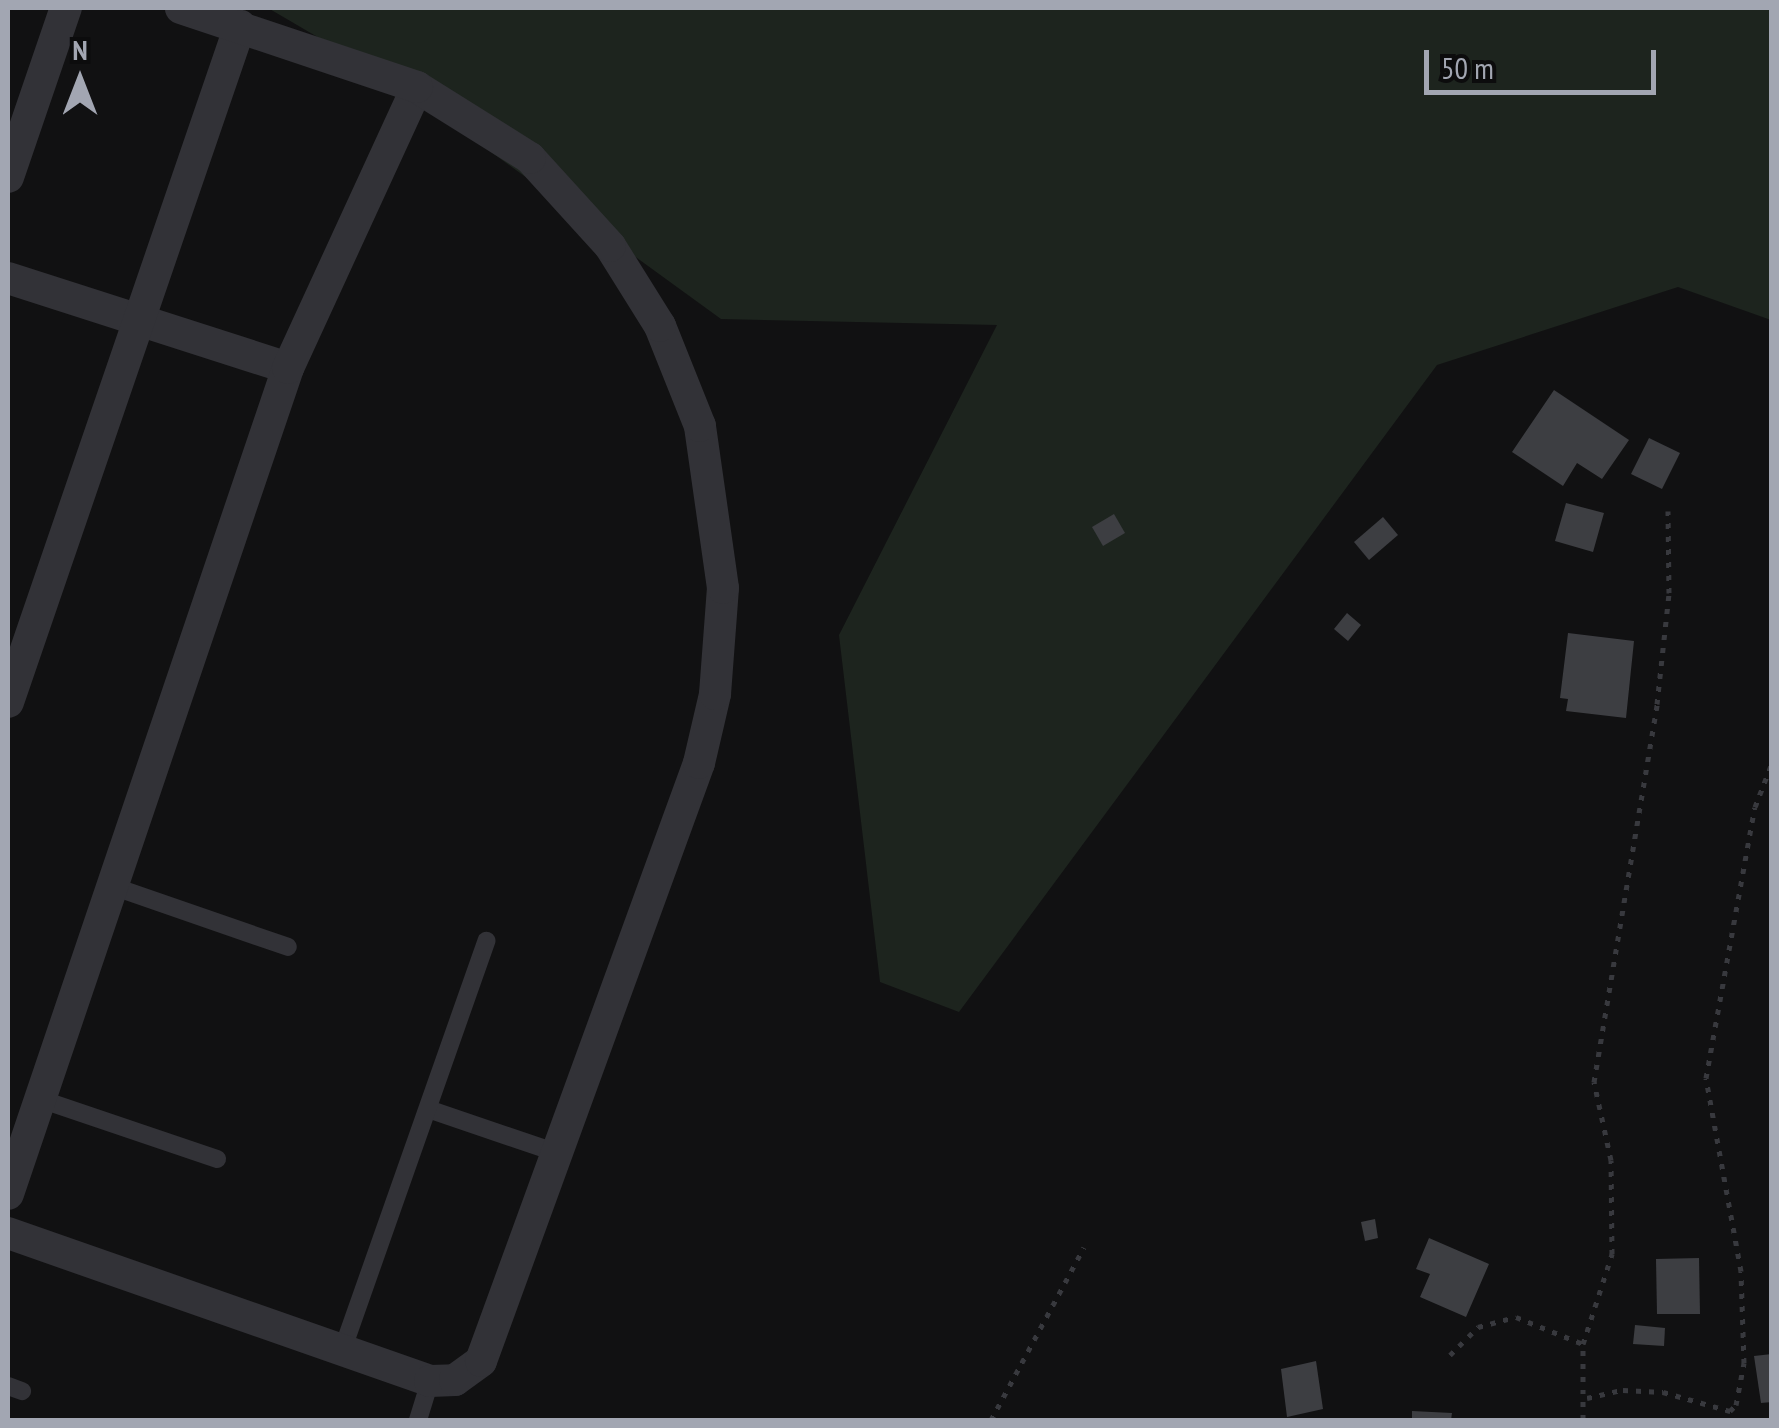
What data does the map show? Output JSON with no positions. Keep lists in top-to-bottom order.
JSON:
{
  "scale_bar": "50 m",
  "north": "top"
}
